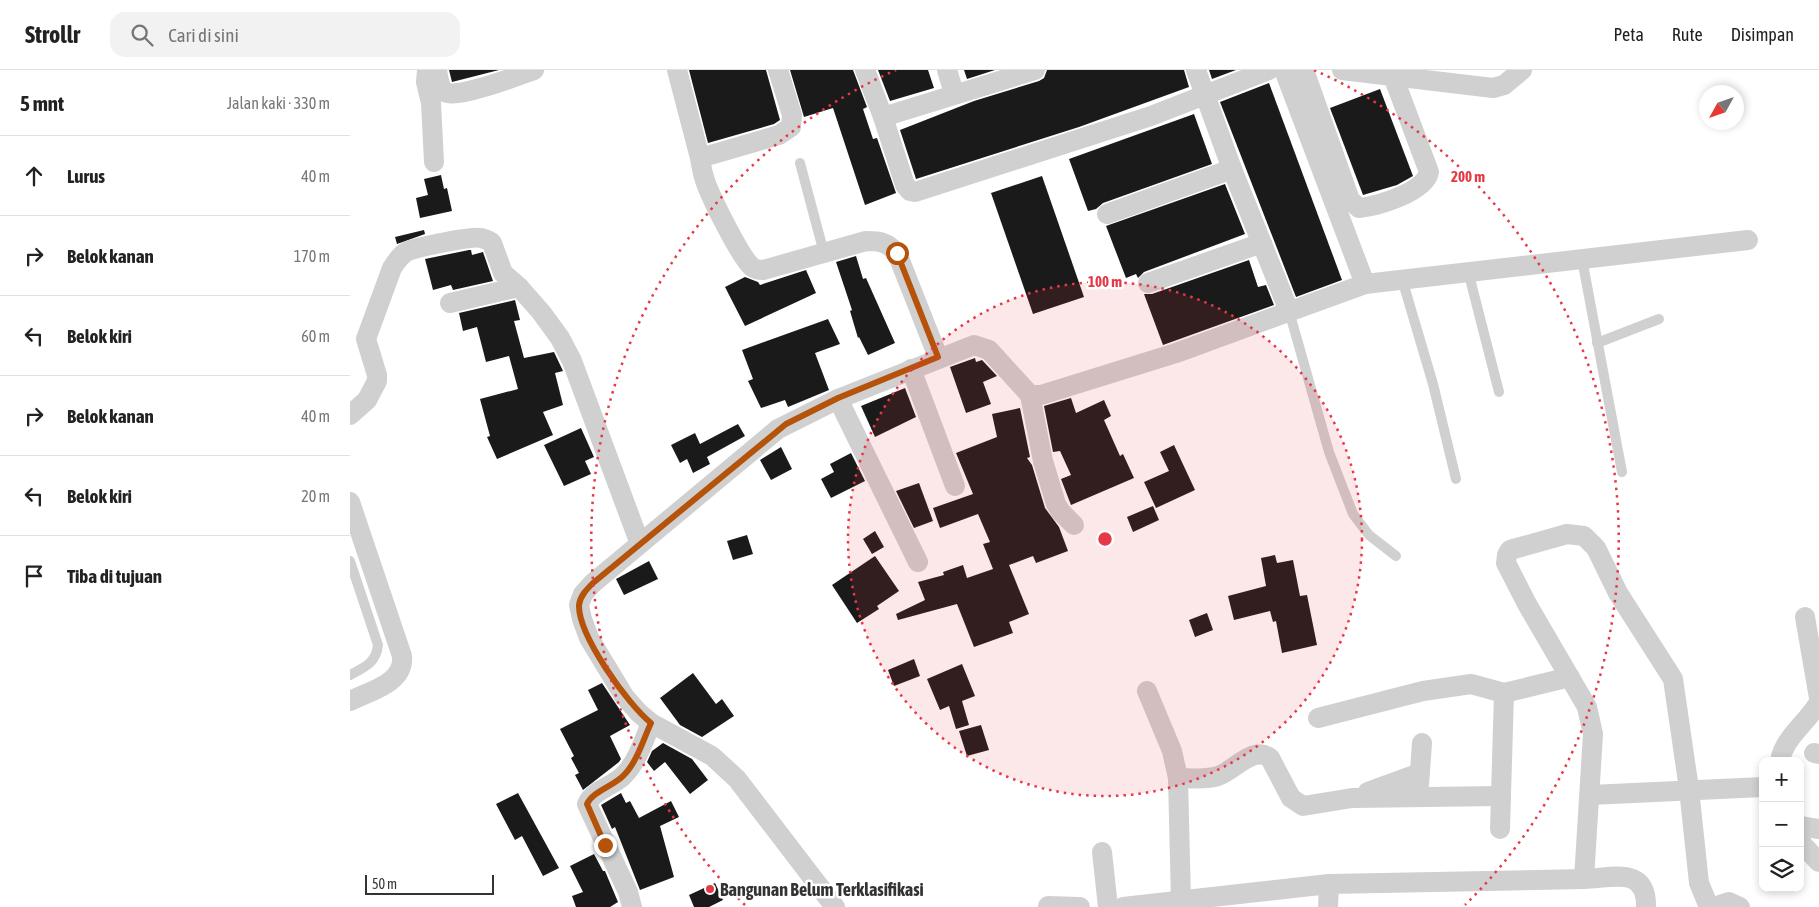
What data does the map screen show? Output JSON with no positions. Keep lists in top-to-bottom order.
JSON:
{
  "places": ["Bangunan Belum Terklasifikasi"],
  "scale_bar": "50 m",
  "north": "bottom left",
  "page": {
    "header": "Strollr",
    "search": "Cari di sini",
    "nav": ["Peta", "Rute", "Disimpan"],
    "heading": ["5 mnt", "Jalan kaki · 330 m"],
    "list": [
      ["Lurus", "40 m"],
      ["Belok kanan", "170 m"],
      ["Belok kiri", "60 m"],
      ["Belok kanan", "40 m"],
      ["Belok kiri", "20 m"],
      "Tiba di tujuan"
    ],
    "map_buttons": ["+", "−"],
    "scale": "50 m"
  },
  "rings": ["200 m", "100 m"]
}
